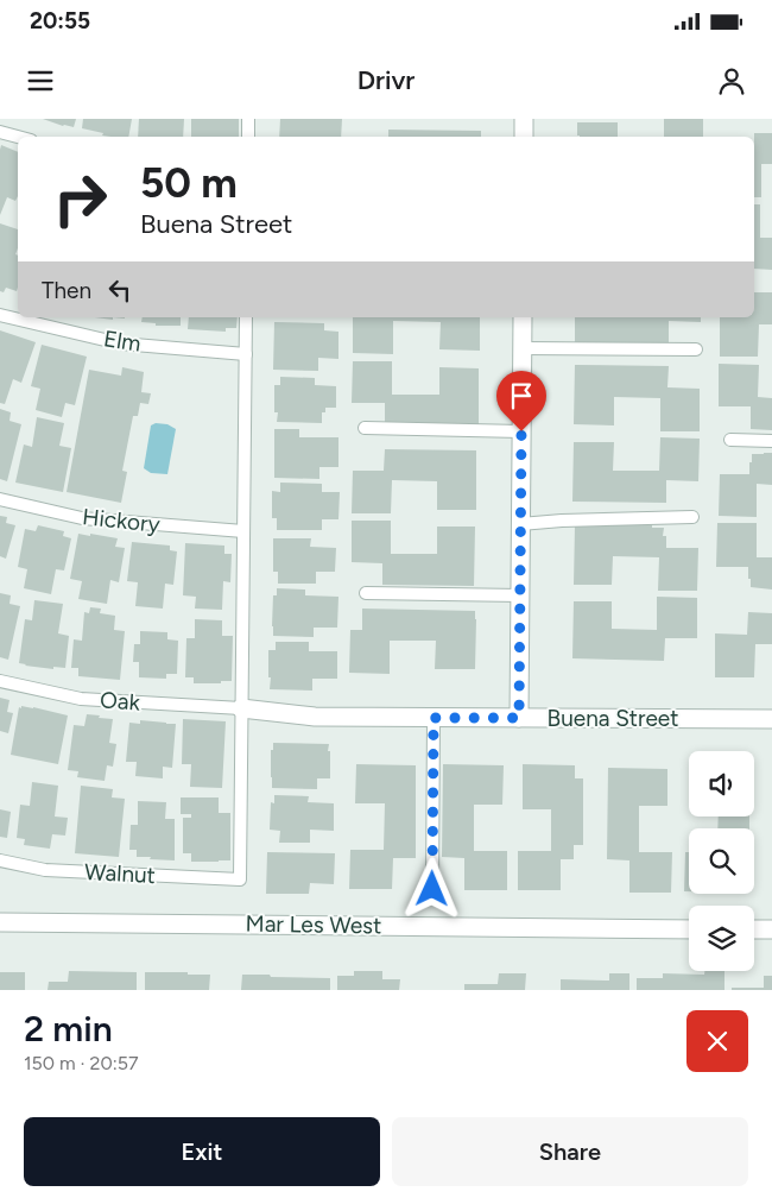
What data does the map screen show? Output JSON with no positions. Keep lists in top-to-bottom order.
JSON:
{
  "streets": {
    "street": ["Buena Street", "Mar Les West"],
    "lane": [
      "Elm",
      "Hickory",
      "Oak",
      "Walnut"
    ]
  },
  "crossings": [
    ["Oak", "Buena Street"],
    ["Oak", "Walnut"],
    ["Buena Street", "Walnut"]
  ],
  "page": {
    "status": "20:55",
    "header": "Drivr",
    "turn": ["50 m", "Buena Street"],
    "then": "Then",
    "heading": ["2 min", "150 m · 20:57"],
    "buttons": ["Exit", "Share"]
  }
}
